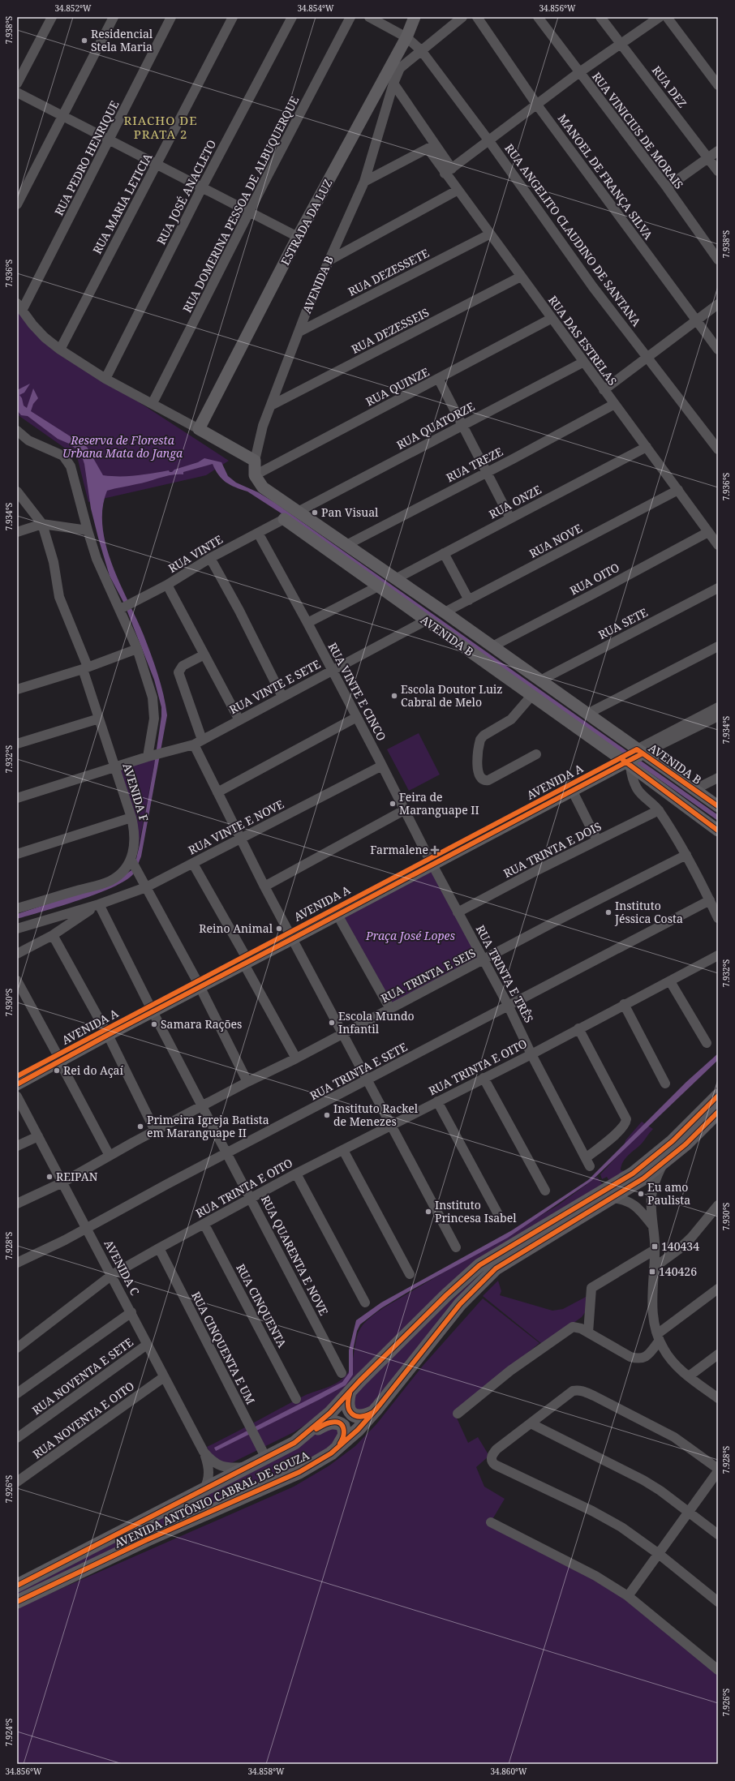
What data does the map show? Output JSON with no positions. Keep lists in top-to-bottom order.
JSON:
{
  "streets": {
    "highway": ["AVENIDA ANTÔNIO CABRAL DE SOUZA"],
    "main road": ["ESTRADA DA LUZ", "AVENIDA B", "AVENIDA A"],
    "street": [
      "RUA DEZ",
      "RUA VINICIUS DE MORAIS",
      "RUA PEDRO HENRIQUE",
      "MANOEL DE FRANÇA SILVA",
      "RUA JOSÉ ANACLETO",
      "RUA MARIA LETICIA",
      "RUA DOMERINA PESSOA DE ALBUQUERQUE",
      "RUA ANGELITO CLAUDINO DE SANTANA",
      "RUA DEZESSETE",
      "RUA DEZESSEIS",
      "RUA DAS ESTRELAS",
      "RUA QUINZE",
      "RUA QUATORZE",
      "RUA TREZE",
      "RUA ONZE",
      "RUA NOVE",
      "RUA VINTE",
      "RUA OITO",
      "RUA SETE",
      "RUA VINTE E SETE",
      "RUA VINTE E CINCO",
      "AVENIDA F",
      "RUA VINTE E NOVE",
      "RUA TRINTA E DOIS",
      "RUA TRINTA E TRÊS",
      "RUA TRINTA E SEIS",
      "RUA TRINTA E OITO",
      "RUA TRINTA E SETE",
      "RUA QUARENTA E NOVE",
      "AVENIDA C",
      "RUA CINQUENTA",
      "RUA CINQUENTA E UM",
      "RUA NOVENTA E SETE",
      "RUA NOVENTA E OITO"
    ]
  },
  "crossings": [
    ["ESTRADA DA LUZ", "RUA ANGELITO CLAUDINO DE SANTANA"],
    ["RUA ANGELITO CLAUDINO DE SANTANA", "AVENIDA B"],
    ["RUA DEZESSETE", "AVENIDA B"],
    ["RUA DEZESSETE", "RUA DAS ESTRELAS"],
    ["AVENIDA B", "RUA DEZESSEIS"],
    ["AVENIDA B", "RUA DAS ESTRELAS"],
    ["AVENIDA B", "RUA QUINZE"],
    ["AVENIDA B", "RUA QUATORZE"],
    ["AVENIDA B", "RUA TREZE"],
    ["AVENIDA B", "RUA ONZE"],
    ["AVENIDA B", "RUA NOVE"],
    ["AVENIDA B", "RUA VINTE"],
    ["AVENIDA B", "RUA OITO"],
    ["AVENIDA B", "RUA SETE"],
    ["AVENIDA B", "RUA VINTE E SETE"],
    ["AVENIDA B", "AVENIDA A"],
    ["RUA DEZESSEIS", "RUA DAS ESTRELAS"],
    ["RUA DAS ESTRELAS", "RUA QUINZE"],
    ["RUA DAS ESTRELAS", "RUA QUATORZE"],
    ["RUA DAS ESTRELAS", "RUA TREZE"],
    ["RUA DAS ESTRELAS", "RUA ONZE"],
    ["RUA DAS ESTRELAS", "RUA NOVE"],
    ["RUA DAS ESTRELAS", "RUA OITO"],
    ["RUA VINTE", "RUA VINTE E CINCO"],
    ["RUA VINTE E SETE", "RUA VINTE E CINCO"],
    ["RUA VINTE E SETE", "AVENIDA F"],
    ["RUA VINTE E CINCO", "AVENIDA A"],
    ["RUA VINTE E CINCO", "RUA VINTE E NOVE"],
    ["RUA VINTE E CINCO", "RUA TRINTA E TRÊS"],
    ["AVENIDA A", "RUA TRINTA E TRÊS"],
    ["AVENIDA A", "RUA QUARENTA E NOVE"],
    ["RUA VINTE E NOVE", "RUA QUARENTA E NOVE"],
    ["RUA TRINTA E DOIS", "RUA TRINTA E TRÊS"],
    ["RUA TRINTA E TRÊS", "RUA TRINTA E SEIS"],
    ["RUA TRINTA E TRÊS", "RUA TRINTA E OITO"],
    ["RUA TRINTA E TRÊS", "RUA TRINTA E SETE"],
    ["RUA TRINTA E SEIS", "RUA QUARENTA E NOVE"],
    ["RUA TRINTA E SEIS", "AVENIDA C"],
    ["RUA TRINTA E OITO", "RUA QUARENTA E NOVE"],
    ["RUA TRINTA E OITO", "AVENIDA C"],
    ["RUA TRINTA E OITO", "RUA CINQUENTA"],
    ["RUA TRINTA E OITO", "RUA CINQUENTA E UM"],
    ["RUA TRINTA E SETE", "RUA QUARENTA E NOVE"],
    ["RUA TRINTA E SETE", "AVENIDA C"],
    ["AVENIDA C", "RUA NOVENTA E SETE"],
    ["AVENIDA C", "RUA NOVENTA E OITO"],
    ["RUA CINQUENTA E UM", "AVENIDA ANTÔNIO CABRAL DE SOUZA"]
  ],
  "districts": ["RIACHO DE PRATA 2"],
  "parks": ["Reserva de Floresta Urbana Mata do Janga", "Praça José Lopes"],
  "places": {
    "other": [
      "Residencial Stela Maria",
      "Pan Visual",
      "Escola Doutor Luiz Cabral de Melo",
      "Feira de Maranguape II",
      "Instituto Jéssica Costa",
      "Reino Animal",
      "Escola Mundo Infantil",
      "Samara Rações",
      "Rei do Açaí",
      "Instituto Rackel de Menezes",
      "Primeira Igreja Batista em Maranguape II",
      "REIPAN",
      "Eu amo Paulista",
      "Instituto Princesa Isabel"
    ],
    "health": ["Farmalene"],
    "transit": ["140434", "140426"]
  },
  "coordinates": [
    "34.852°W",
    "34.854°W",
    "34.856°W",
    "7.938°S",
    "7.936°S",
    "7.934°S",
    "7.932°S",
    "7.930°S",
    "7.928°S",
    "7.926°S",
    "7.924°S",
    "34.858°W",
    "34.860°W"
  ]
}
